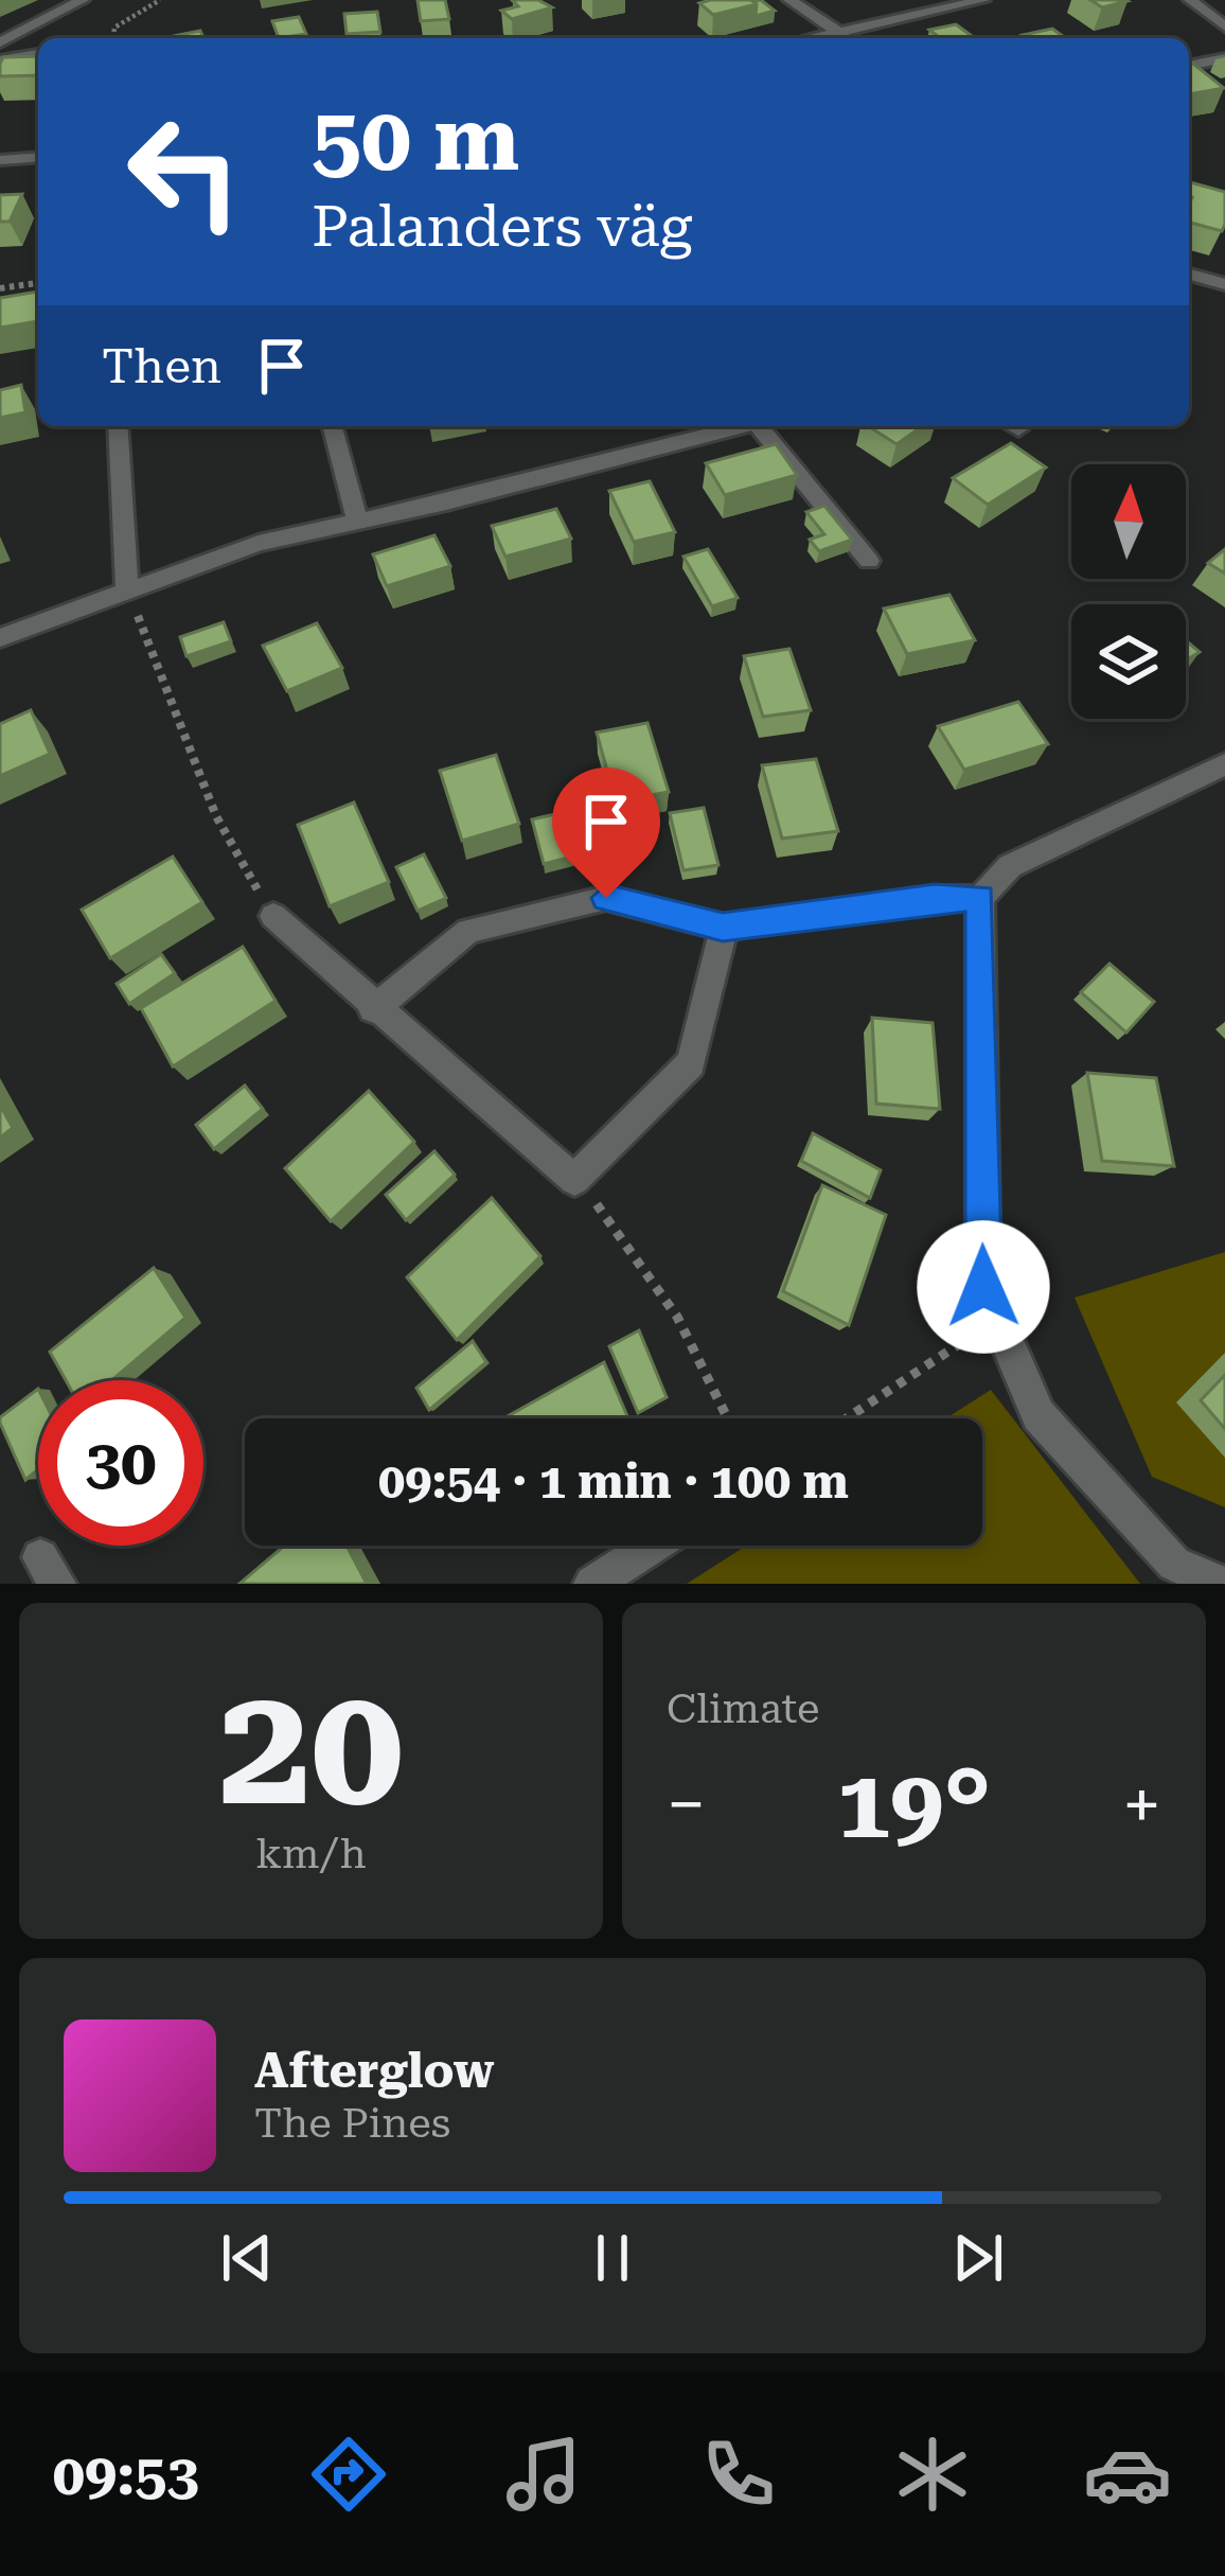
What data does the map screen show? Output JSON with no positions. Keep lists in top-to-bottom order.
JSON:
{
  "north": "top",
  "page": {
    "turn": ["50 m", "Palanders väg"],
    "then": "Then",
    "limit": "30",
    "trip": "09:54 · 1 min · 100 m",
    "tile": [
      ["20", "km/h"],
      "Climate"
    ],
    "heat": ["−", "19°", "+"],
    "song": ["Afterglow", "The Pines"],
    "tabs": "09:53"
  }
}
